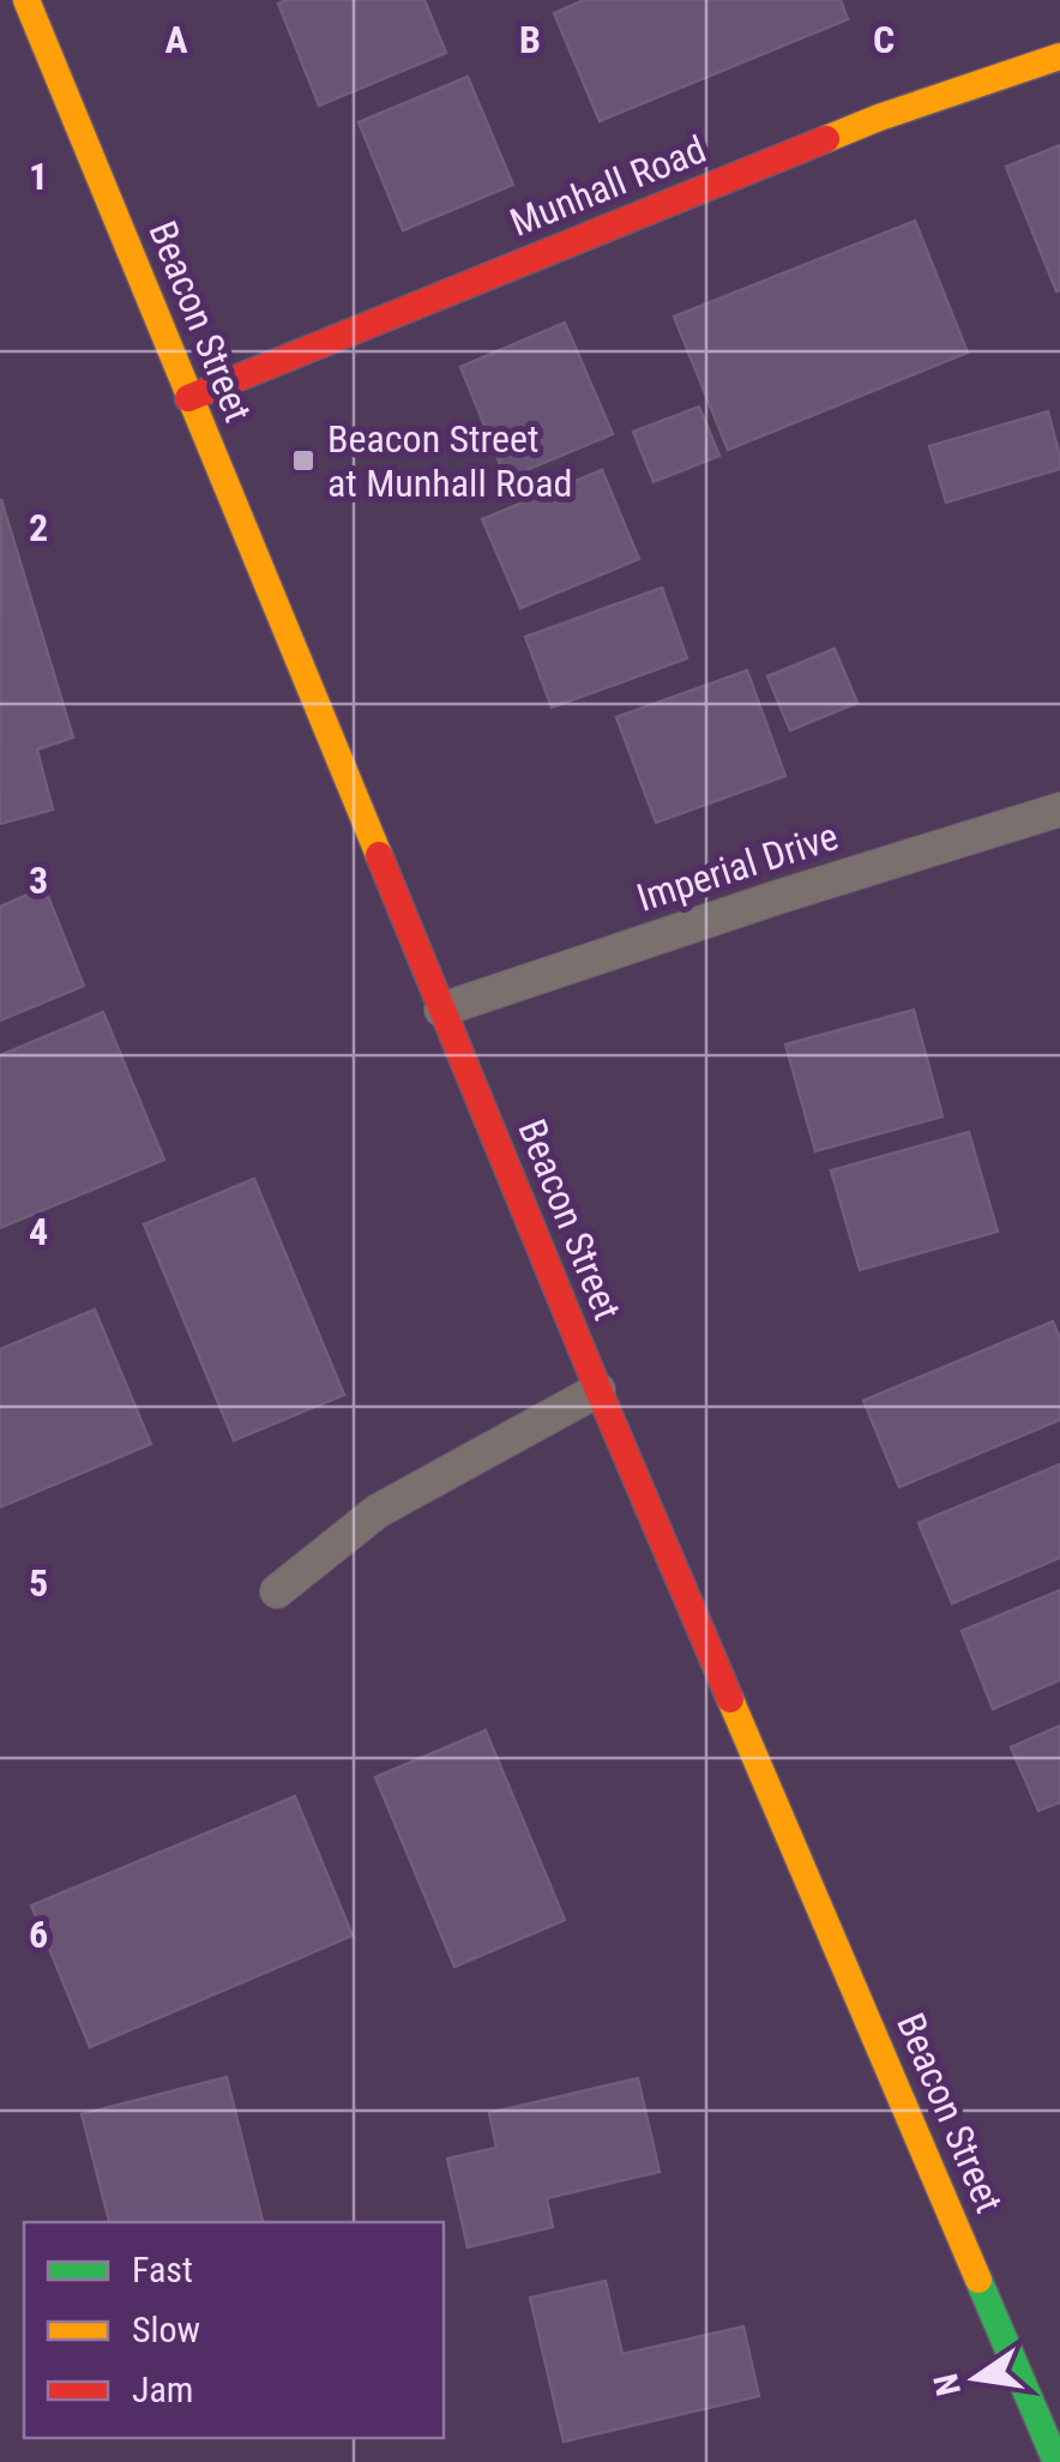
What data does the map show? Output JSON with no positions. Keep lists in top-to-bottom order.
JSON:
{
  "streets": {
    "main road": ["Munhall Road", "Beacon Street"],
    "lane": ["Imperial Drive"]
  },
  "crossings": [
    ["Munhall Road", "Beacon Street"],
    ["Beacon Street", "Imperial Drive"]
  ],
  "places": {
    "transit": ["Beacon Street at Munhall Road"]
  },
  "legend": ["Fast", "Slow", "Jam"],
  "north": "left",
  "grid": {
    "columns": ["A", "B", "C"],
    "rows": [
      "1",
      "2",
      "3",
      "4",
      "5",
      "6"
    ]
  }
}
